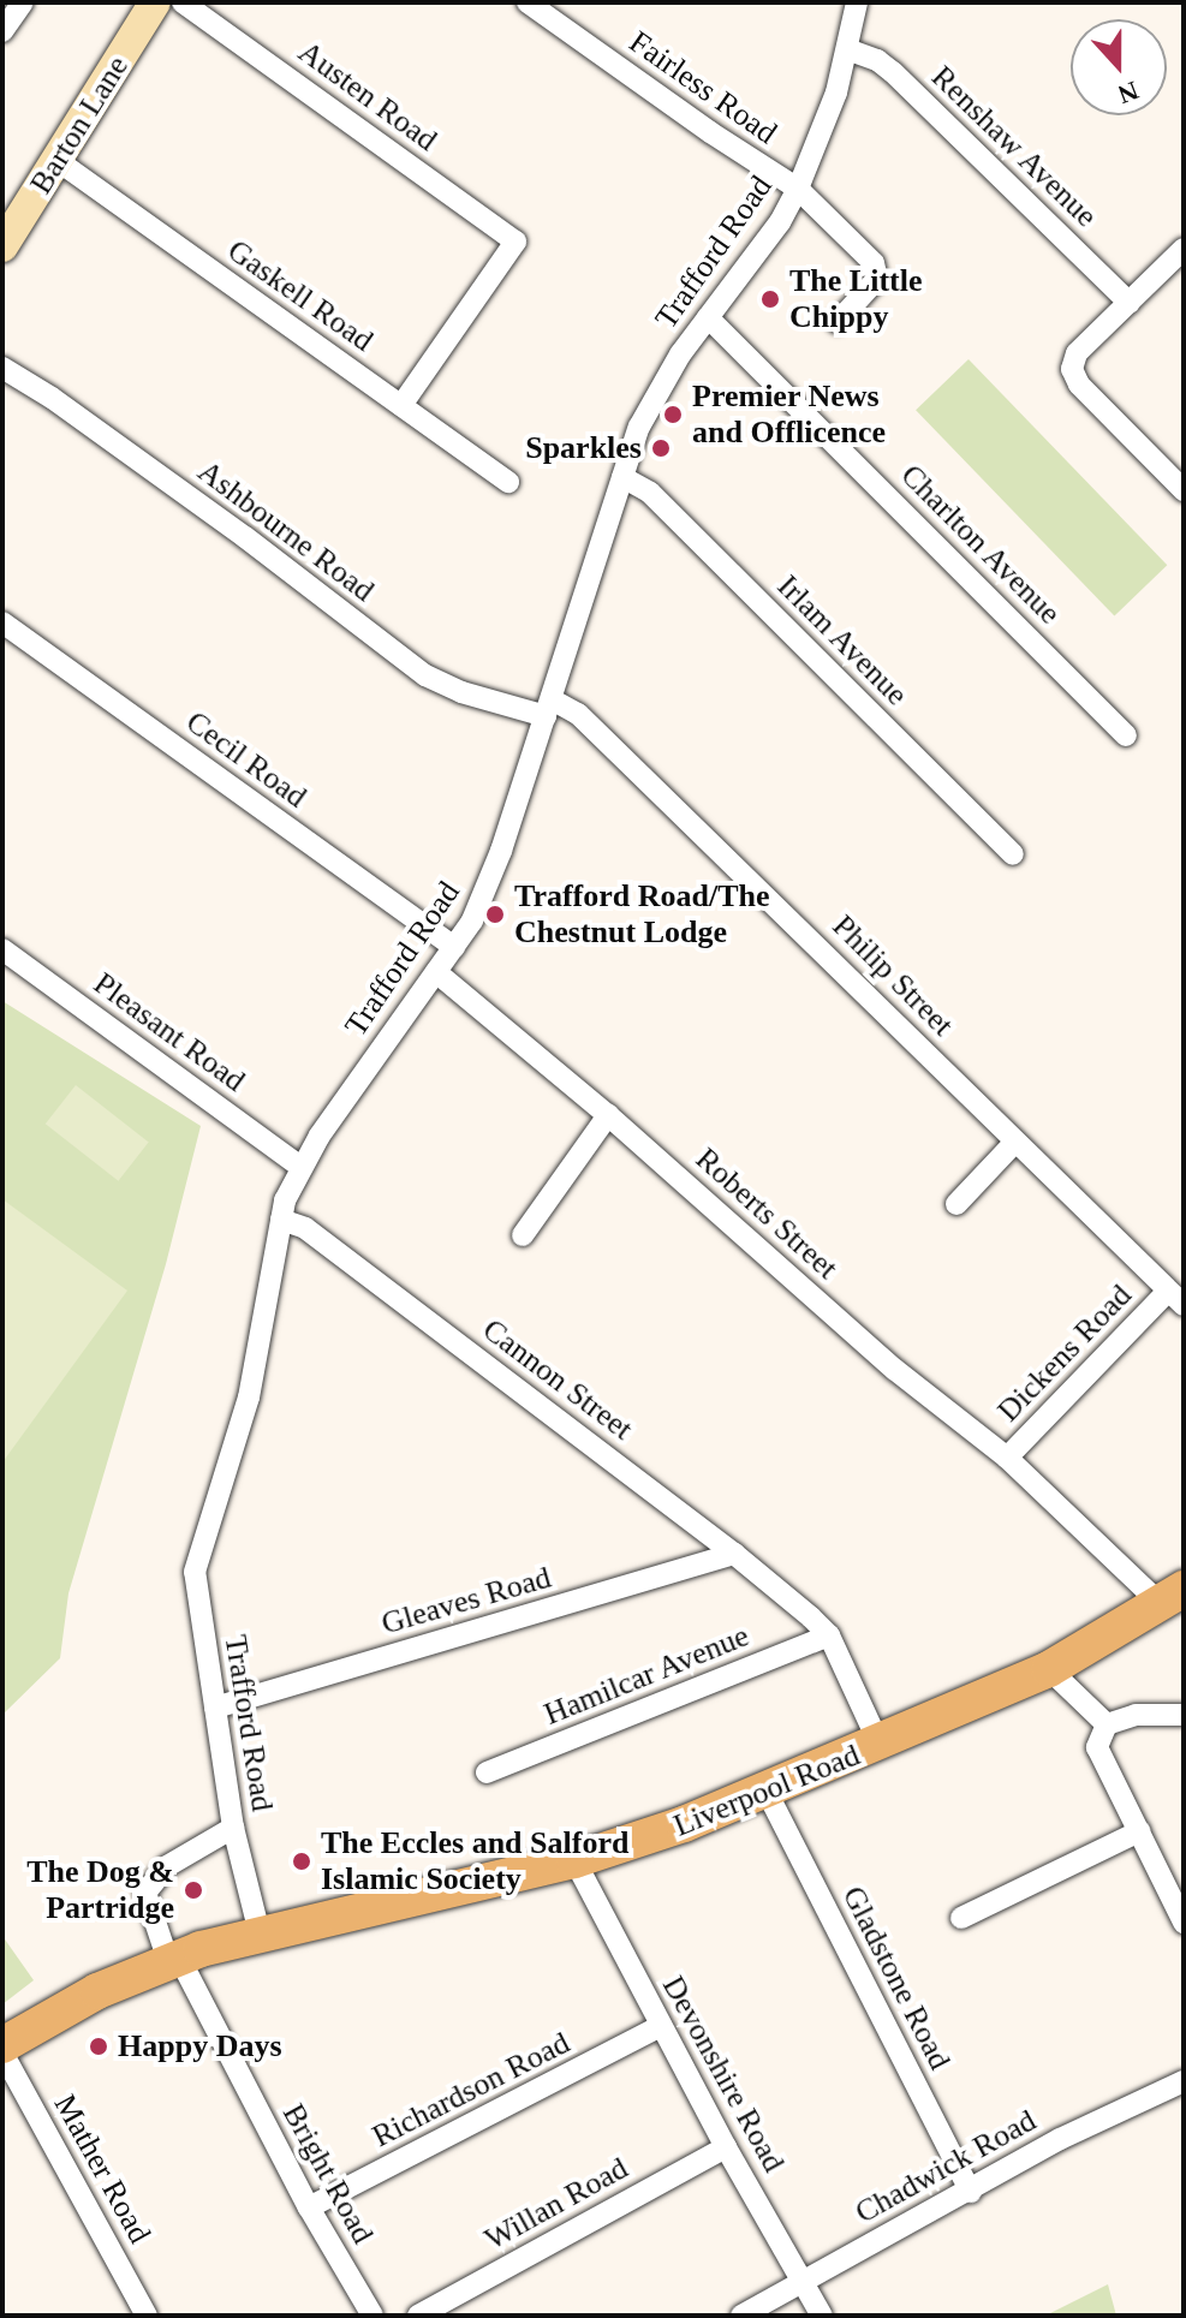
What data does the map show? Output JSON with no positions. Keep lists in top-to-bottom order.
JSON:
{
  "streets": {
    "main road": ["Barton Lane", "Liverpool Road"],
    "street": [
      "Fairless Road",
      "Austen Road",
      "Renshaw Avenue",
      "Trafford Road",
      "Gaskell Road",
      "Ashbourne Road",
      "Charlton Avenue",
      "Irlam Avenue",
      "Cecil Road",
      "Philip Street",
      "Pleasant Road",
      "Roberts Street",
      "Dickens Road",
      "Cannon Street",
      "Gleaves Road",
      "Hamilcar Avenue",
      "Gladstone Road",
      "Devonshire Road",
      "Richardson Road",
      "Chadwick Road",
      "Mather Road",
      "Bright Road",
      "Willan Road"
    ]
  },
  "crossings": [
    ["Fairless Road", "Trafford Road"],
    ["Austen Road", "Gaskell Road"],
    ["Barton Lane", "Gaskell Road"],
    ["Renshaw Avenue", "Trafford Road"],
    ["Trafford Road", "Ashbourne Road"],
    ["Trafford Road", "Charlton Avenue"],
    ["Trafford Road", "Irlam Avenue"],
    ["Trafford Road", "Cecil Road"],
    ["Trafford Road", "Philip Street"],
    ["Trafford Road", "Pleasant Road"],
    ["Trafford Road", "Roberts Street"],
    ["Trafford Road", "Cannon Street"],
    ["Trafford Road", "Gleaves Road"],
    ["Trafford Road", "Liverpool Road"],
    ["Trafford Road", "Bright Road"],
    ["Ashbourne Road", "Philip Street"],
    ["Philip Street", "Dickens Road"],
    ["Roberts Street", "Dickens Road"],
    ["Roberts Street", "Liverpool Road"],
    ["Cannon Street", "Gleaves Road"],
    ["Cannon Street", "Hamilcar Avenue"],
    ["Liverpool Road", "Gladstone Road"],
    ["Liverpool Road", "Devonshire Road"],
    ["Liverpool Road", "Mather Road"],
    ["Liverpool Road", "Bright Road"],
    ["Gladstone Road", "Chadwick Road"],
    ["Devonshire Road", "Richardson Road"],
    ["Devonshire Road", "Chadwick Road"],
    ["Devonshire Road", "Willan Road"],
    ["Richardson Road", "Bright Road"]
  ],
  "places": [
    "The Little Chippy",
    "Premier News and Offlicence",
    "Sparkles",
    "Trafford Road/The Chestnut Lodge",
    "The Eccles and Salford Islamic Society",
    "The Dog & Partridge",
    "Happy Days"
  ],
  "north": "bottom"
}
